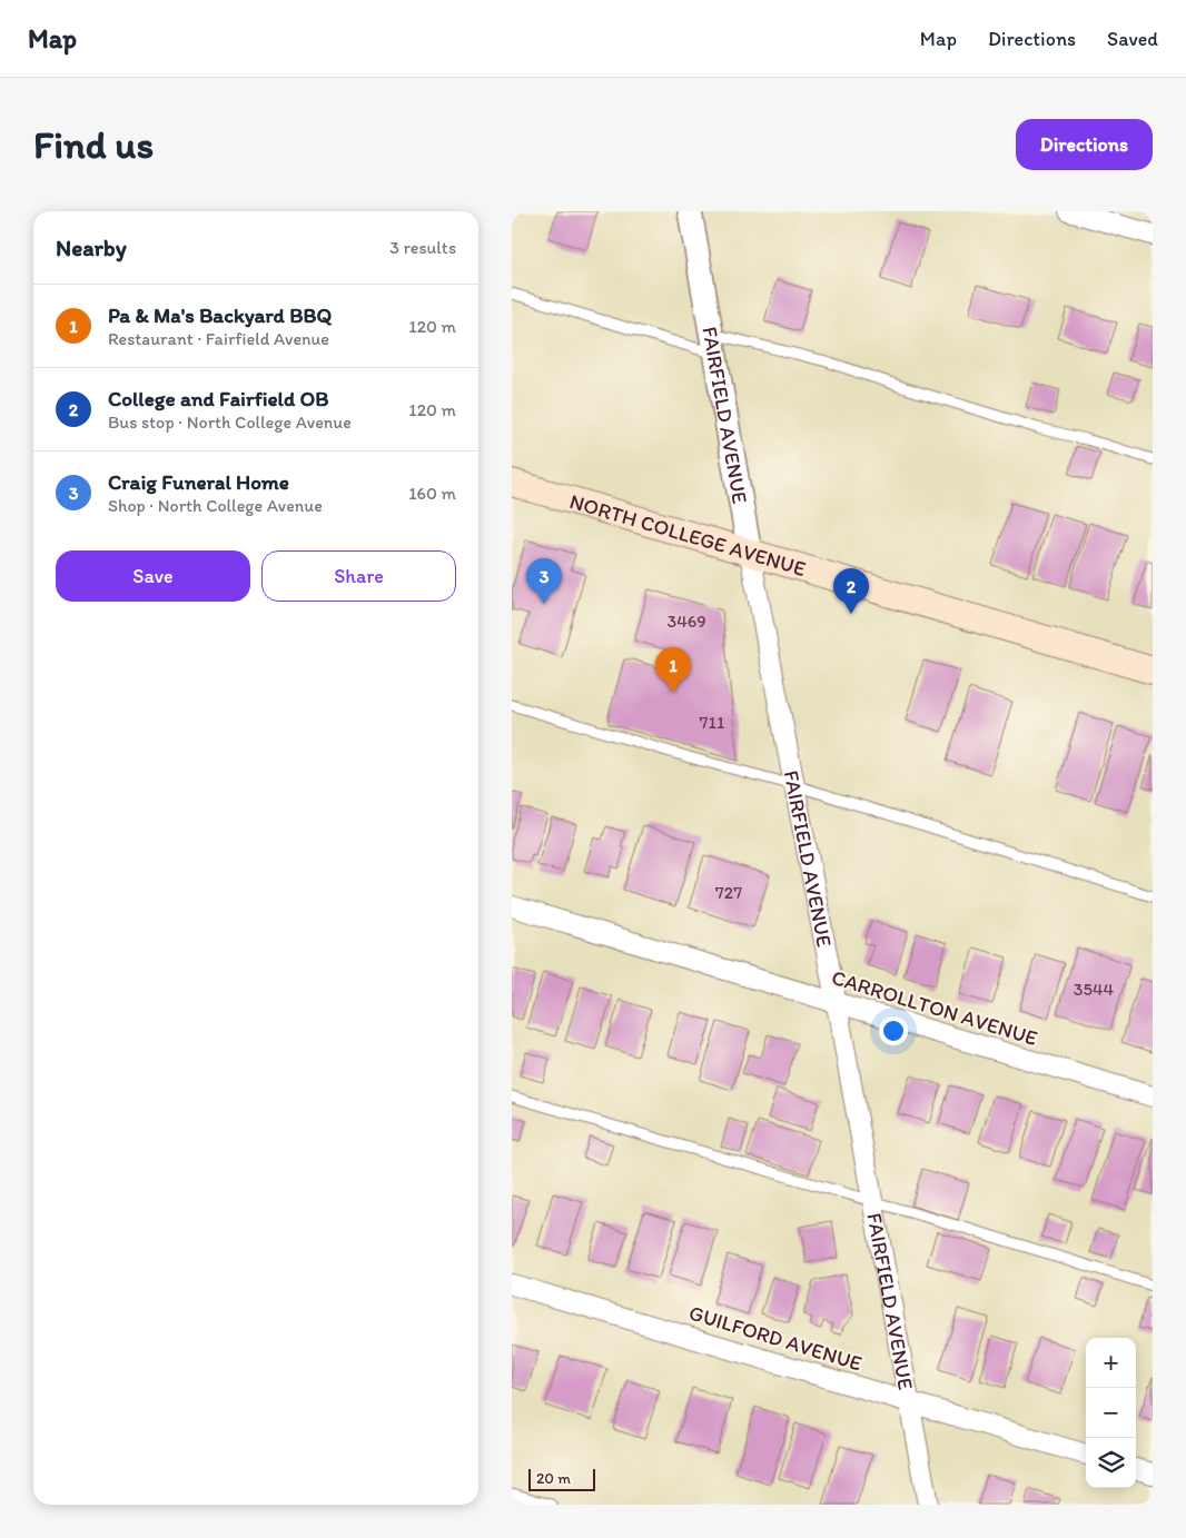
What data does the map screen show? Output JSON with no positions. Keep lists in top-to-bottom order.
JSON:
{
  "streets": {
    "main road": ["NORTH COLLEGE AVENUE"],
    "street": ["FAIRFIELD AVENUE", "CARROLLTON AVENUE", "GUILFORD AVENUE"]
  },
  "crossings": [
    ["FAIRFIELD AVENUE", "NORTH COLLEGE AVENUE"],
    ["FAIRFIELD AVENUE", "CARROLLTON AVENUE"],
    ["FAIRFIELD AVENUE", "GUILFORD AVENUE"]
  ],
  "house_numbers": [
    "3469",
    "711",
    "727",
    "3544"
  ],
  "scale_bar": "20 m",
  "page": {
    "header": "Map",
    "nav": ["Map", "Directions", "Saved"],
    "buttons": [
      "Directions",
      ["Save", "Share"]
    ],
    "title": "Find us",
    "heading": ["Nearby", "3 results"],
    "list": [
      {
        "mark": "1",
        "name": "Pa & Ma's Backyard BBQ",
        "note": "Restaurant · Fairfield Avenue",
        "value": "120 m"
      },
      {
        "mark": "2",
        "name": "College and Fairfield OB",
        "note": "Bus stop · North College Avenue",
        "value": "120 m"
      },
      {
        "mark": "3",
        "name": "Craig Funeral Home",
        "note": "Shop · North College Avenue",
        "value": "160 m"
      }
    ],
    "pins": ["3", "2", "1"],
    "map_buttons": ["+", "−"],
    "scale": "20 m"
  }
}
